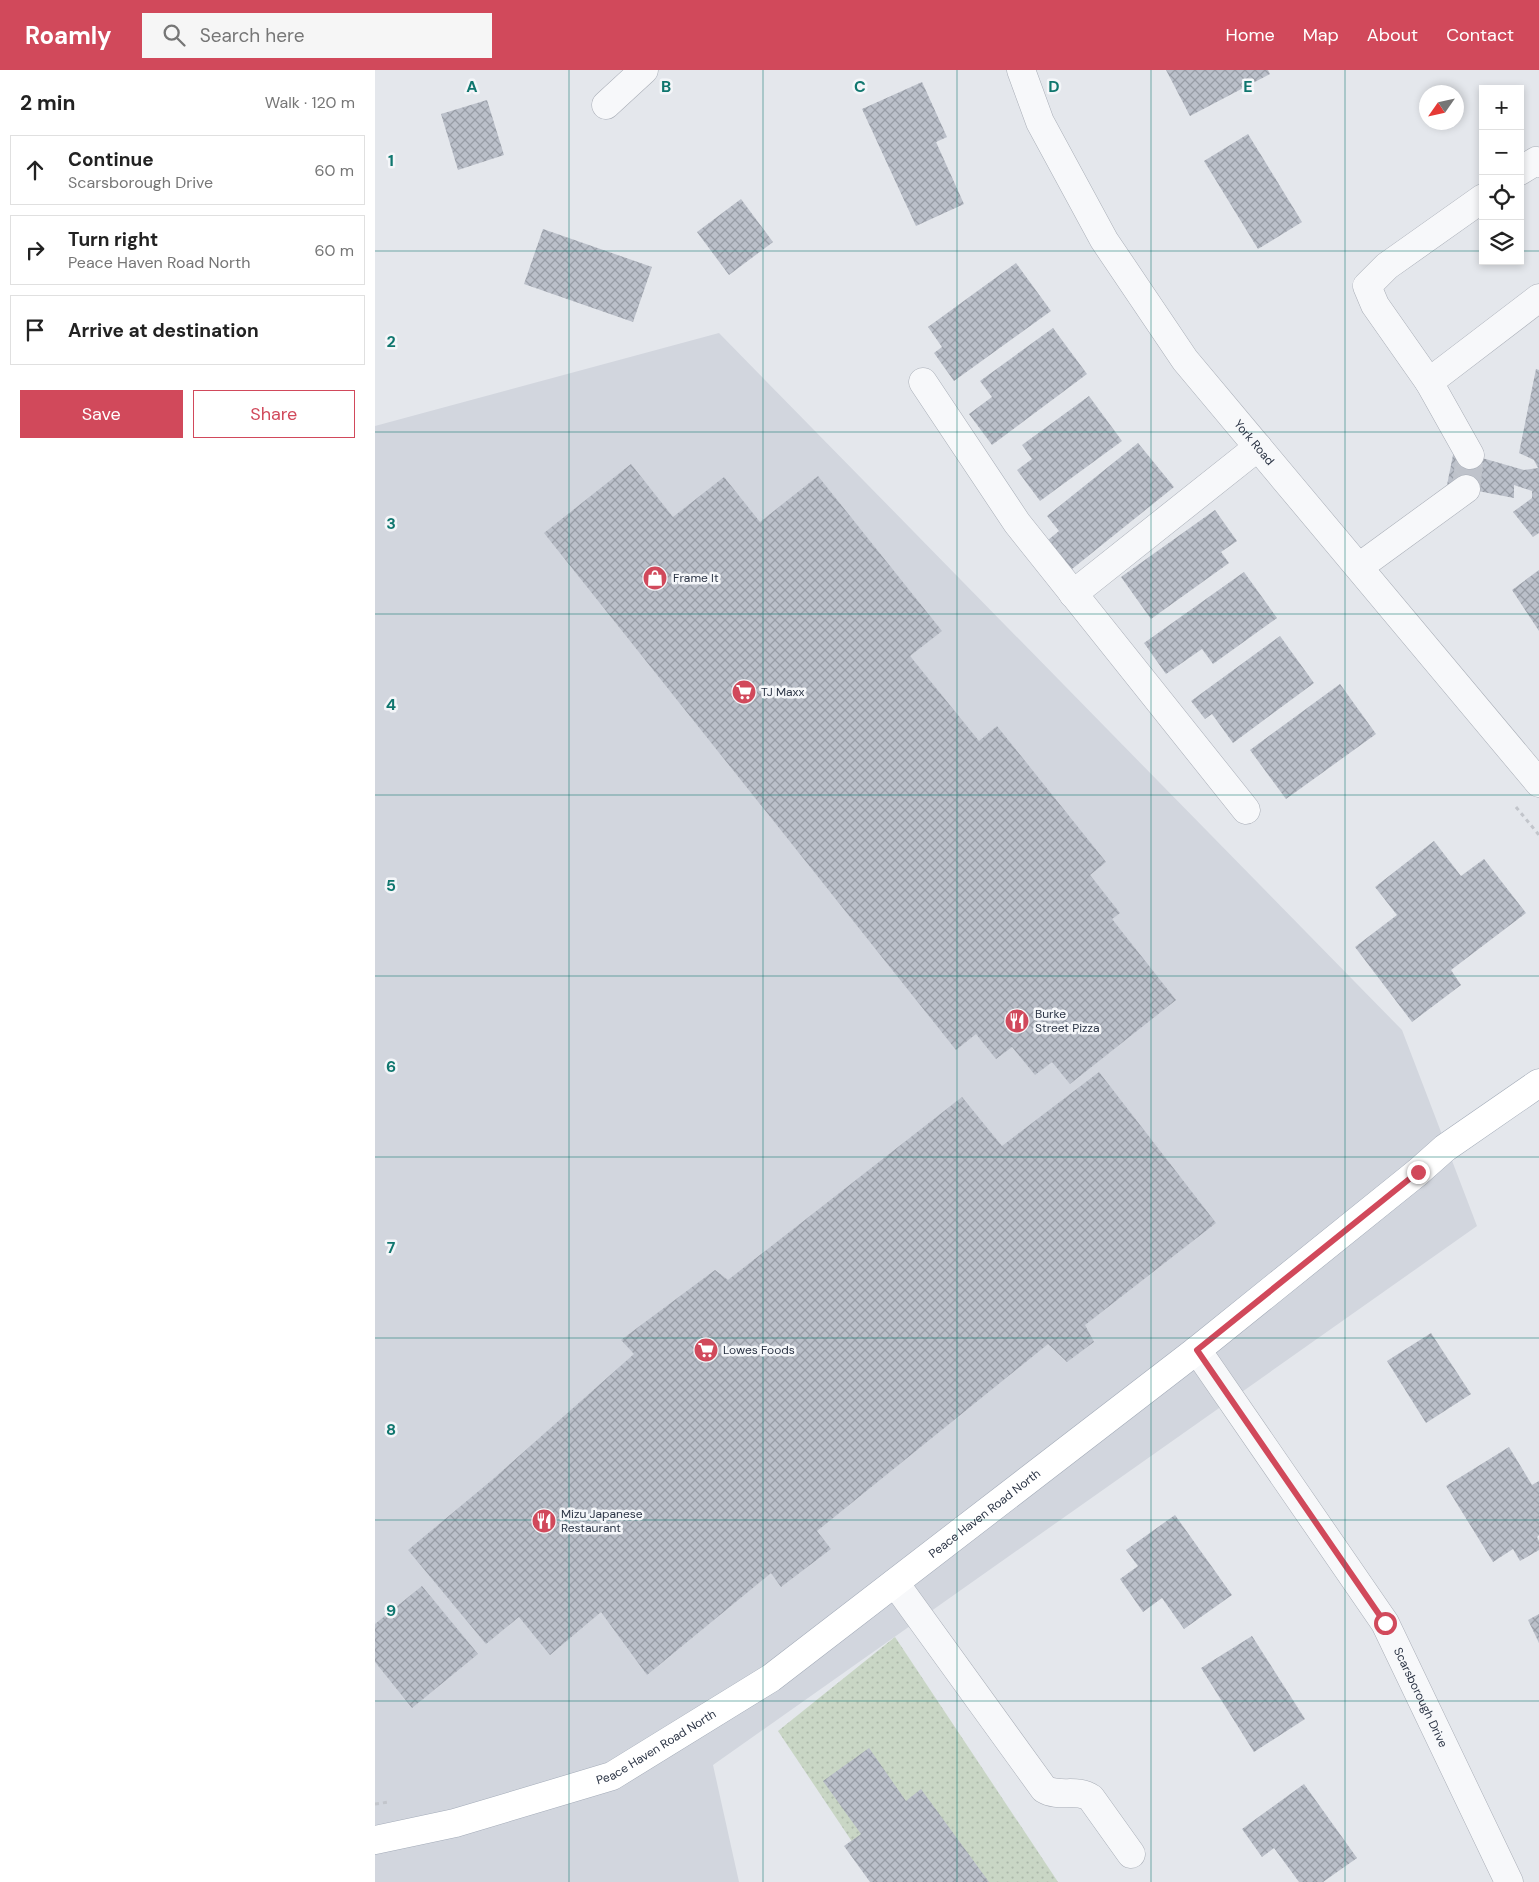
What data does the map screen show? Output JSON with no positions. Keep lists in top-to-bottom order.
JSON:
{
  "streets": {
    "main road": ["Peace Haven Road North"],
    "street": ["York Road", "Scarsborough Drive"]
  },
  "crossings": [
    ["Peace Haven Road North", "Scarsborough Drive"]
  ],
  "places": {
    "shop": ["Frame It"],
    "supermarket": ["TJ Maxx", "Lowes Foods"],
    "restaurant": ["Burke Street Pizza", "Mizu Japanese Restaurant"]
  },
  "north": "bottom left",
  "page": {
    "header": "Roamly",
    "search": "Search here",
    "nav": [
      "Home",
      "Map",
      "About",
      "Contact"
    ],
    "heading": ["2 min", "Walk · 120 m"],
    "map_buttons": ["+", "−"],
    "list": [
      ["Continue", "Scarsborough Drive", "60 m"],
      ["Turn right", "Peace Haven Road North", "60 m"],
      "Arrive at destination"
    ],
    "buttons": ["Save", "Share"]
  },
  "grid": {
    "columns": [
      "A",
      "B",
      "C",
      "D",
      "E"
    ],
    "rows": [
      "1",
      "2",
      "3",
      "4",
      "5",
      "6",
      "7",
      "8",
      "9"
    ]
  }
}
